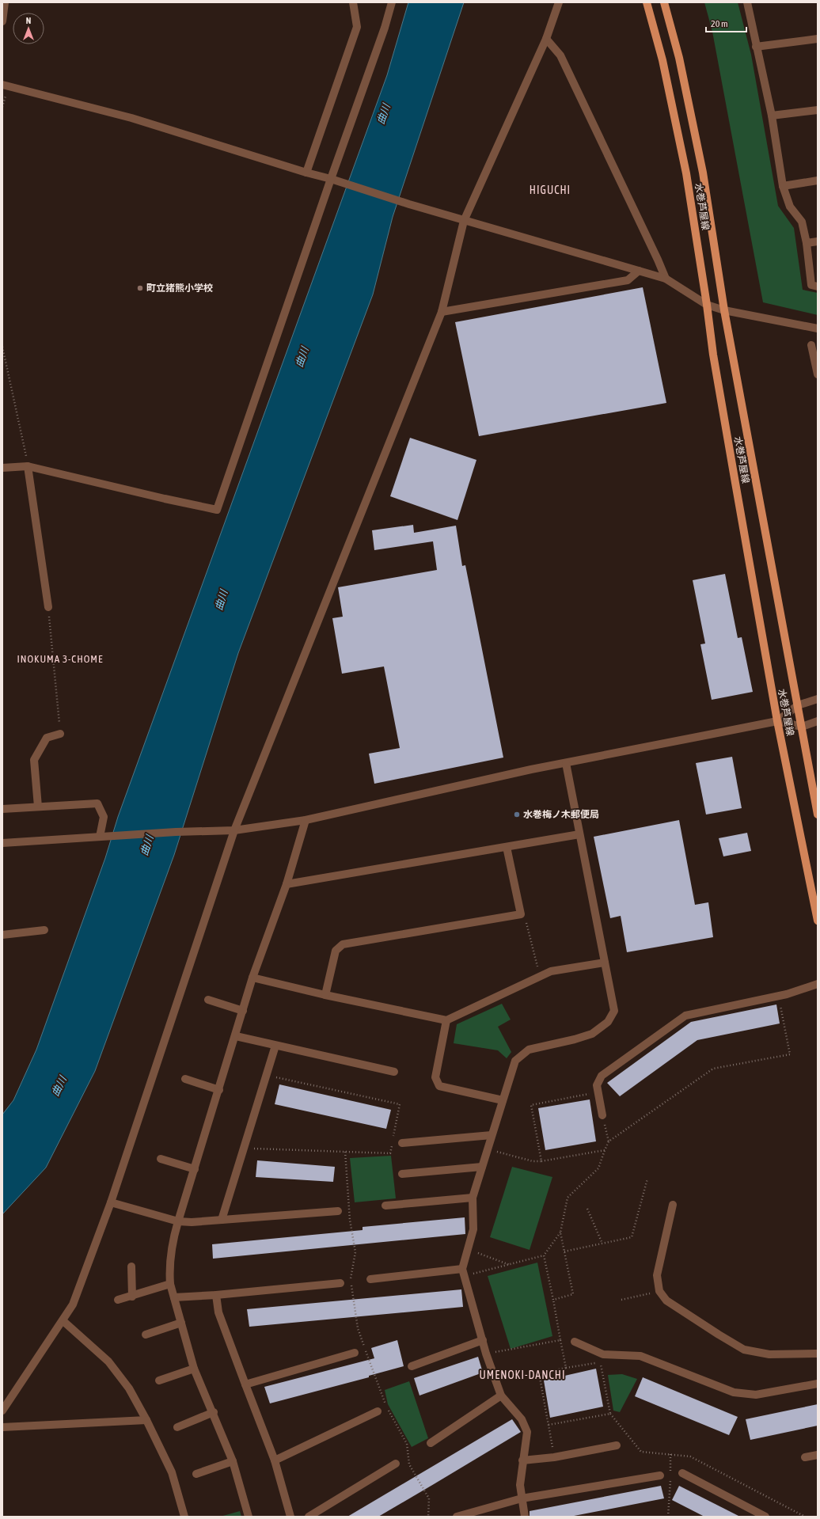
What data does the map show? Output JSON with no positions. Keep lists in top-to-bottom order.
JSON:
{
  "streets": {
    "main road": ["水巻芦屋線"]
  },
  "districts": ["HIGUCHI", "INOKUMA 3-CHOME", "UMENOKI-DANCHI"],
  "water": ["曲川"],
  "places": ["町立猪熊小学校", "水巻梅ノ木郵便局"],
  "scale_bar": "20 m",
  "north": "top"
}
